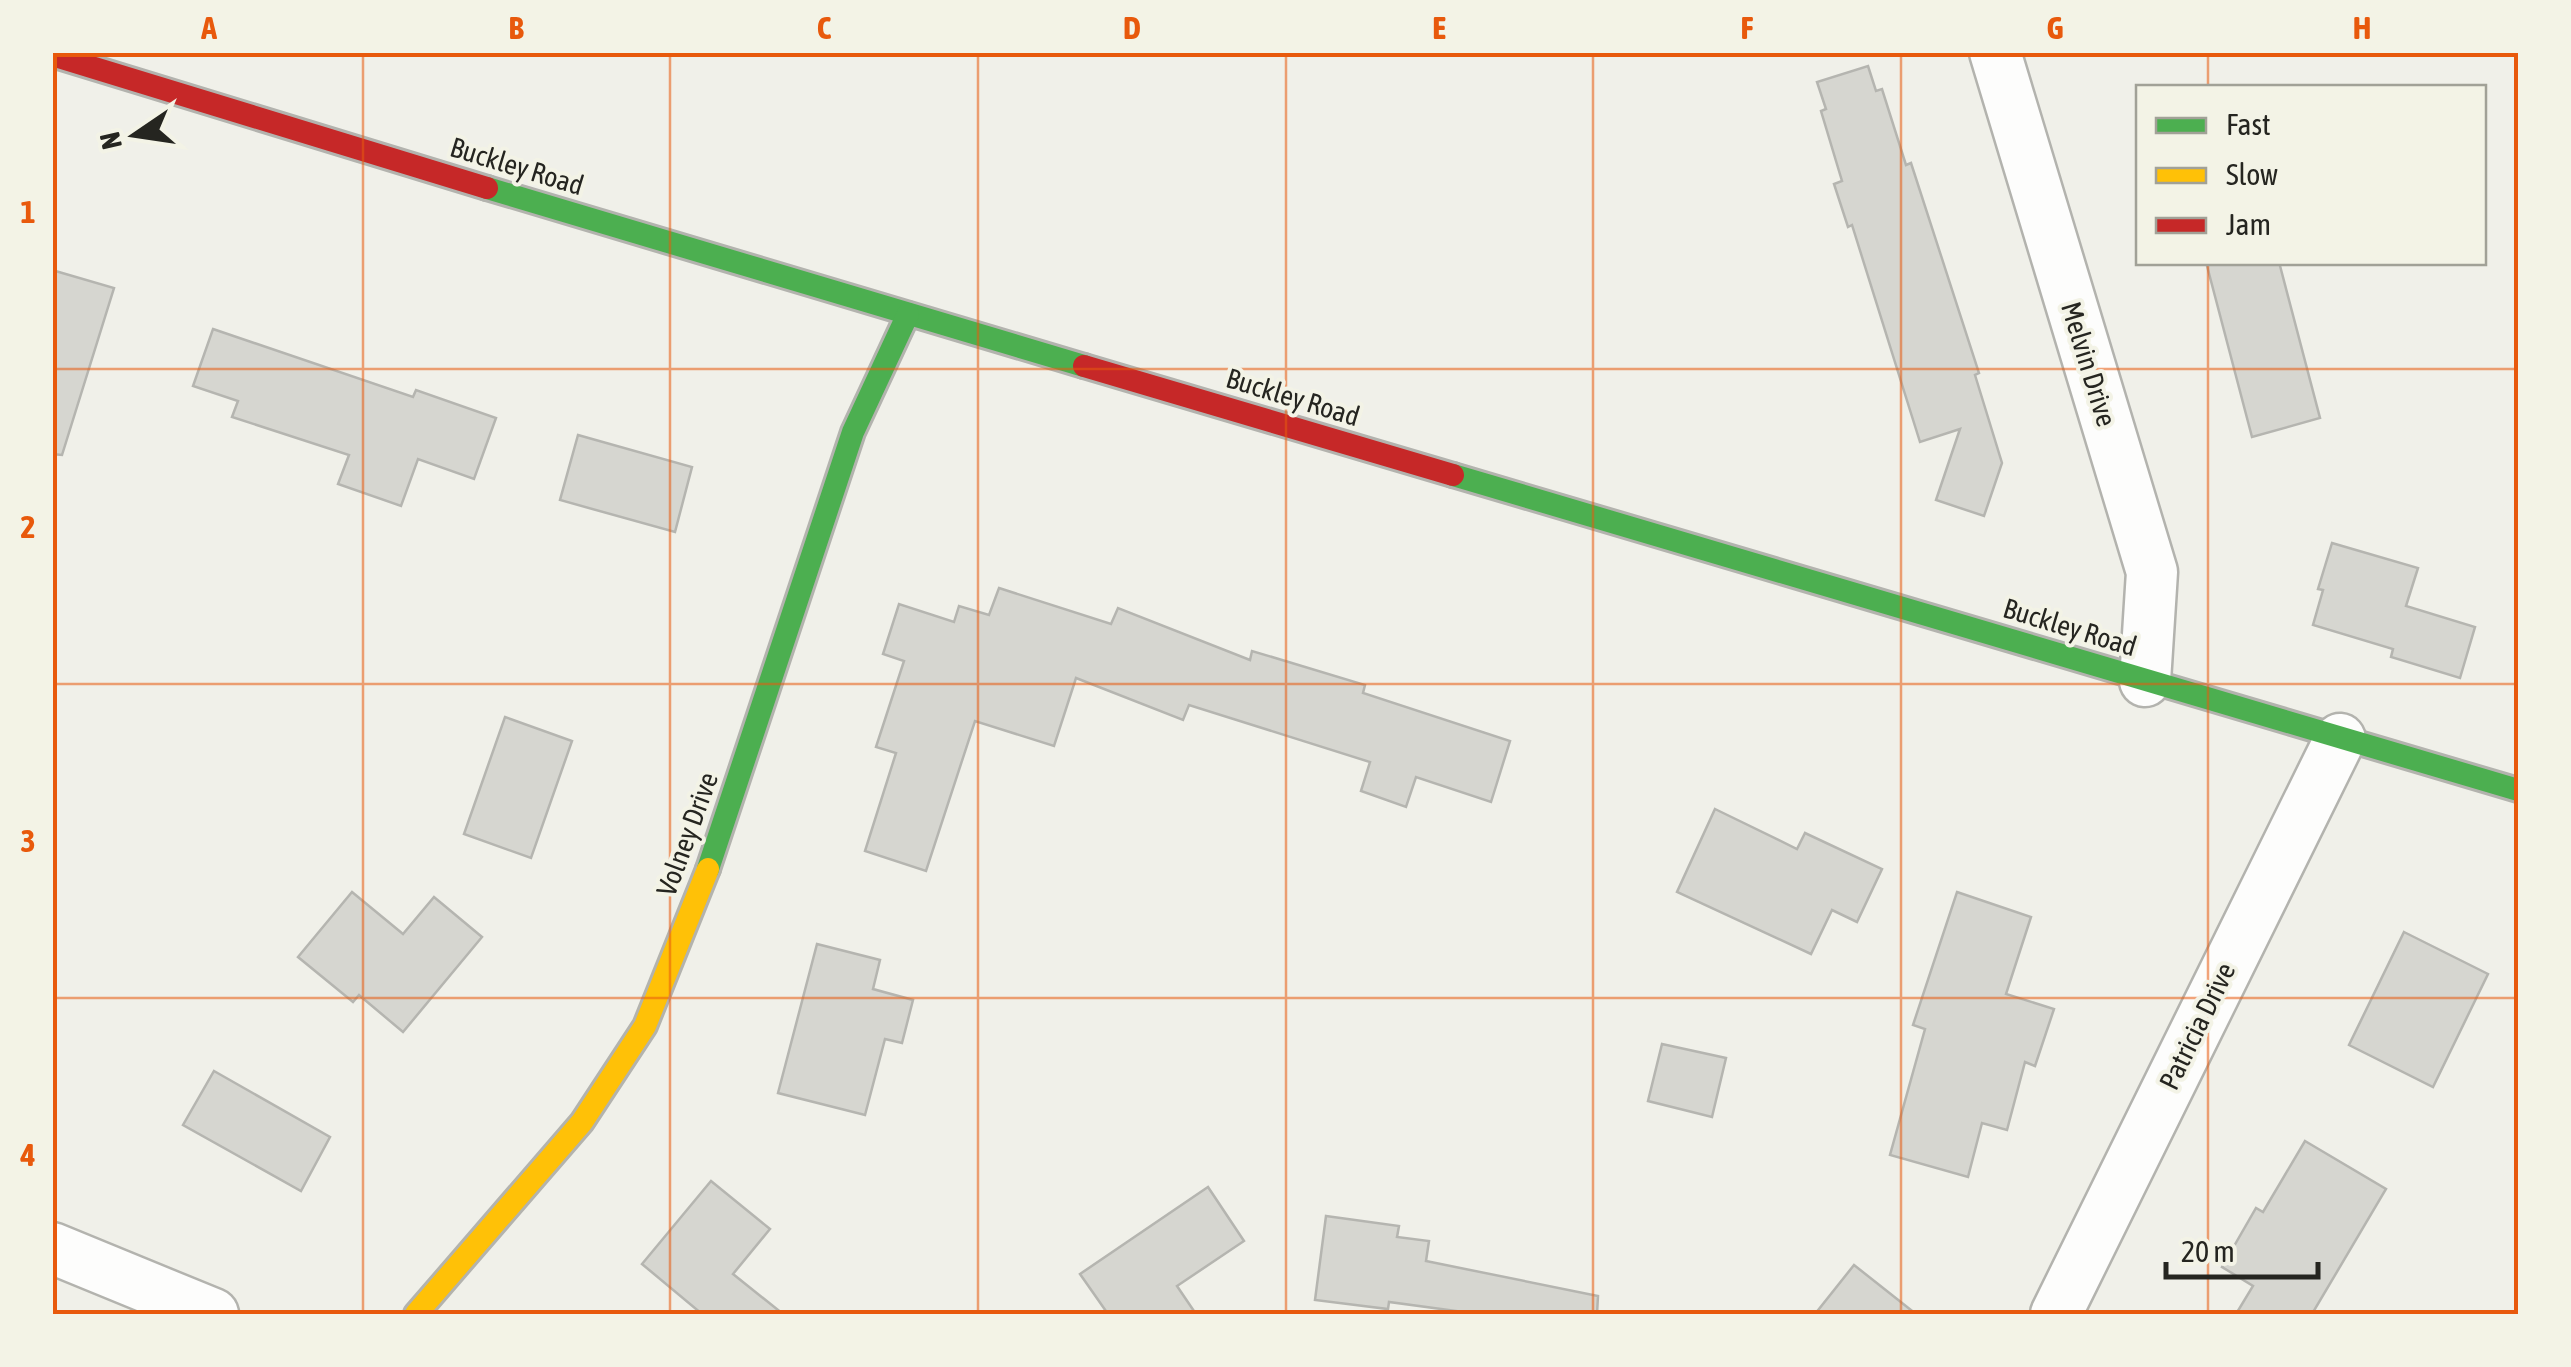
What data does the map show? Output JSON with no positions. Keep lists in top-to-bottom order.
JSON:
{
  "streets": {
    "street": [
      "Buckley Road",
      "Melvin Drive",
      "Volney Drive",
      "Patricia Drive"
    ]
  },
  "crossings": [
    ["Buckley Road", "Melvin Drive"],
    ["Buckley Road", "Volney Drive"],
    ["Buckley Road", "Patricia Drive"]
  ],
  "legend": ["Fast", "Slow", "Jam"],
  "scale_bar": "20 m",
  "north": "left",
  "grid": {
    "columns": [
      "A",
      "B",
      "C",
      "D",
      "E",
      "F",
      "G",
      "H"
    ],
    "rows": [
      "1",
      "2",
      "3",
      "4"
    ]
  }
}
